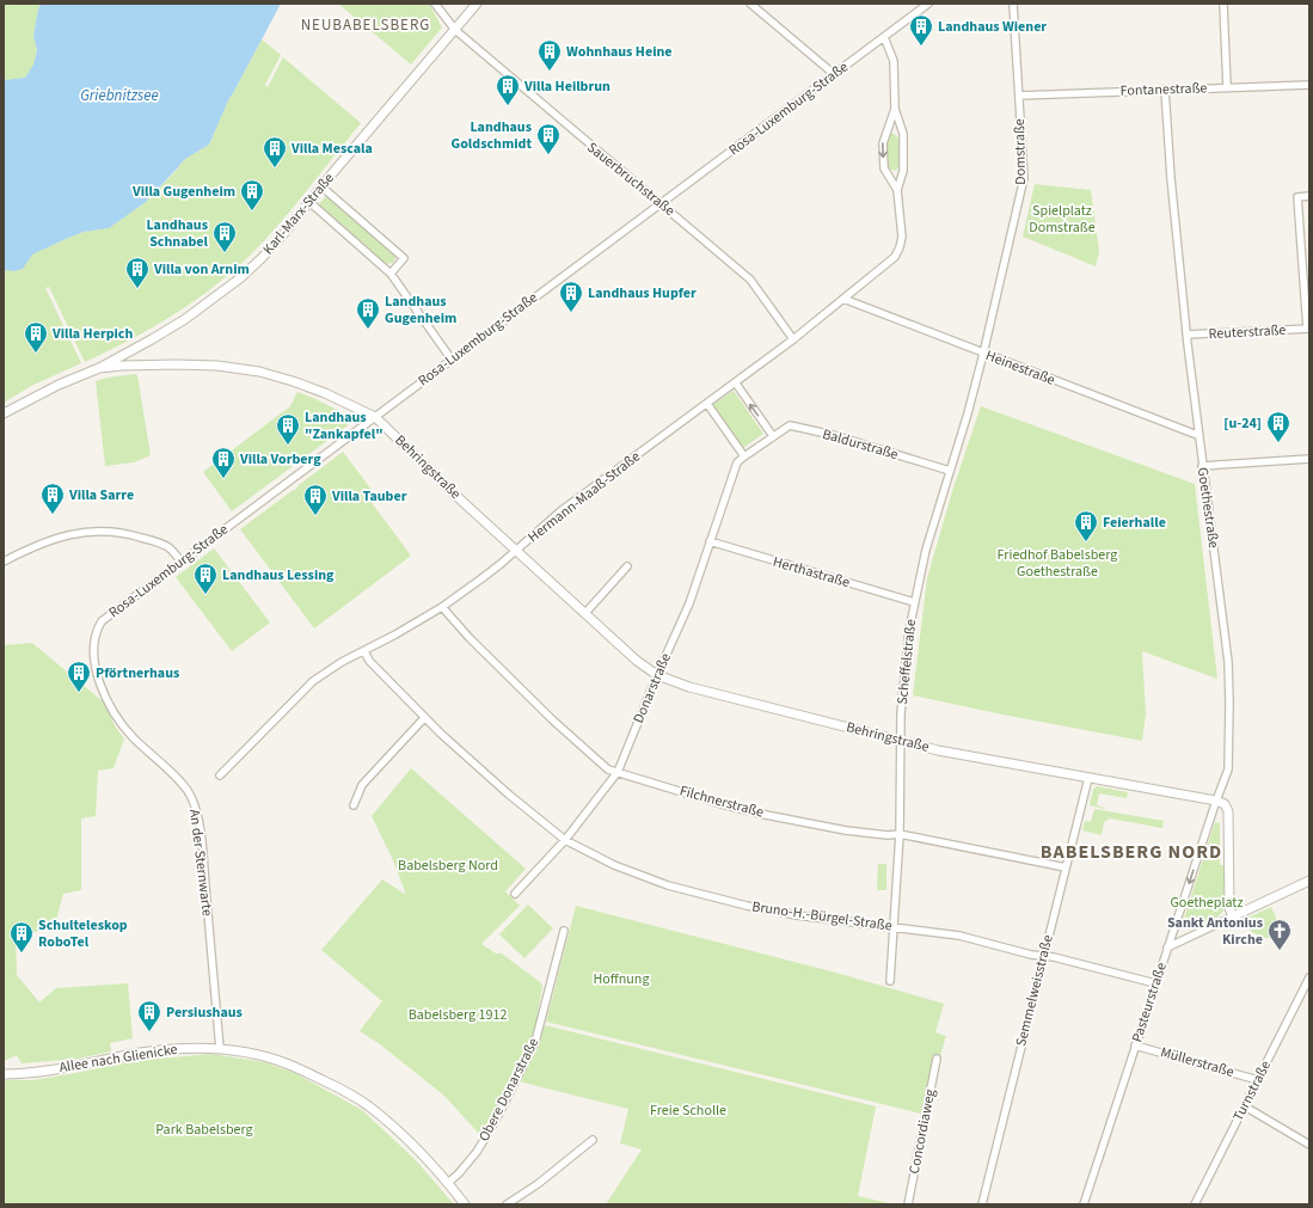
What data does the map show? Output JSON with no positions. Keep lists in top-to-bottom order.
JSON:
{
  "streets": {
    "street": [
      "Fontanestraße",
      "Rosa-Luxemburg-Straße",
      "Domstraße",
      "Sauerbruchstraße",
      "Karl-Marx-Straße",
      "Reuterstraße",
      "Heinestraße",
      "Baldurstraße",
      "Behringstraße",
      "Hermann-Maaß-Straße",
      "Goethestraße",
      "Herthastraße",
      "Scheffelstraße",
      "Donarstraße",
      "Filchnerstraße",
      "An der Sternwarte",
      "Bruno-H.-Bürgel-Straße",
      "Semmelweisstraße",
      "Pasteurstraße",
      "Allee nach Glienicke",
      "Müllerstraße",
      "Obere Donarstraße",
      "Turnstraße",
      "Concordiaweg"
    ]
  },
  "crossings": [
    ["Fontanestraße", "Domstraße"],
    ["Fontanestraße", "Goethestraße"],
    ["Rosa-Luxemburg-Straße", "Sauerbruchstraße"],
    ["Rosa-Luxemburg-Straße", "Behringstraße"],
    ["Rosa-Luxemburg-Straße", "Hermann-Maaß-Straße"],
    ["Rosa-Luxemburg-Straße", "An der Sternwarte"],
    ["Domstraße", "Heinestraße"],
    ["Domstraße", "Scheffelstraße"],
    ["Sauerbruchstraße", "Karl-Marx-Straße"],
    ["Sauerbruchstraße", "Hermann-Maaß-Straße"],
    ["Karl-Marx-Straße", "Behringstraße"],
    ["Reuterstraße", "Goethestraße"],
    ["Heinestraße", "Hermann-Maaß-Straße"],
    ["Heinestraße", "Goethestraße"],
    ["Heinestraße", "Scheffelstraße"],
    ["Baldurstraße", "Scheffelstraße"],
    ["Baldurstraße", "Donarstraße"],
    ["Behringstraße", "Hermann-Maaß-Straße"],
    ["Behringstraße", "Goethestraße"],
    ["Behringstraße", "Scheffelstraße"],
    ["Behringstraße", "Donarstraße"],
    ["Behringstraße", "Semmelweisstraße"],
    ["Behringstraße", "Pasteurstraße"],
    ["Hermann-Maaß-Straße", "Filchnerstraße"],
    ["Hermann-Maaß-Straße", "Bruno-H.-Bürgel-Straße"],
    ["Goethestraße", "Pasteurstraße"],
    ["Herthastraße", "Scheffelstraße"],
    ["Herthastraße", "Donarstraße"],
    ["Scheffelstraße", "Filchnerstraße"],
    ["Scheffelstraße", "Bruno-H.-Bürgel-Straße"],
    ["Donarstraße", "Filchnerstraße"],
    ["Donarstraße", "Bruno-H.-Bürgel-Straße"],
    ["Filchnerstraße", "Semmelweisstraße"],
    ["An der Sternwarte", "Allee nach Glienicke"],
    ["Bruno-H.-Bürgel-Straße", "Semmelweisstraße"],
    ["Bruno-H.-Bürgel-Straße", "Pasteurstraße"],
    ["Pasteurstraße", "Müllerstraße"],
    ["Allee nach Glienicke", "Obere Donarstraße"],
    ["Müllerstraße", "Turnstraße"]
  ],
  "one_way": ["Pasteurstraße"],
  "districts": ["NEUBABELSBERG", "BABELSBERG NORD"],
  "water": ["Griebnitzsee"],
  "parks": [
    "Spielplatz Domstraße",
    "Friedhof Babelsberg Goethestraße",
    "Babelsberg Nord",
    "Goetheplatz",
    "Hoffnung",
    "Babelsberg 1912",
    "Freie Scholle",
    "Park Babelsberg"
  ],
  "places": {
    "building": [
      "Landhaus Wiener",
      "Wohnhaus Heine",
      "Villa Heilbrun",
      "Landhaus Goldschmidt",
      "Villa Mescala",
      "Villa Gugenheim",
      "Landhaus Schnabel",
      "Villa von Arnim",
      "Landhaus Hupfer",
      "Landhaus Gugenheim",
      "Villa Herpich",
      "[u-24]",
      "Landhaus \"Zankapfel\"",
      "Villa Vorberg",
      "Villa Sarre",
      "Villa Tauber",
      "Feierhalle",
      "Landhaus Lessing",
      "Pförtnerhaus",
      "Schulteleskop RoboTel",
      "Persiushaus"
    ],
    "church": ["Sankt Antonius Kirche"]
  }
}
